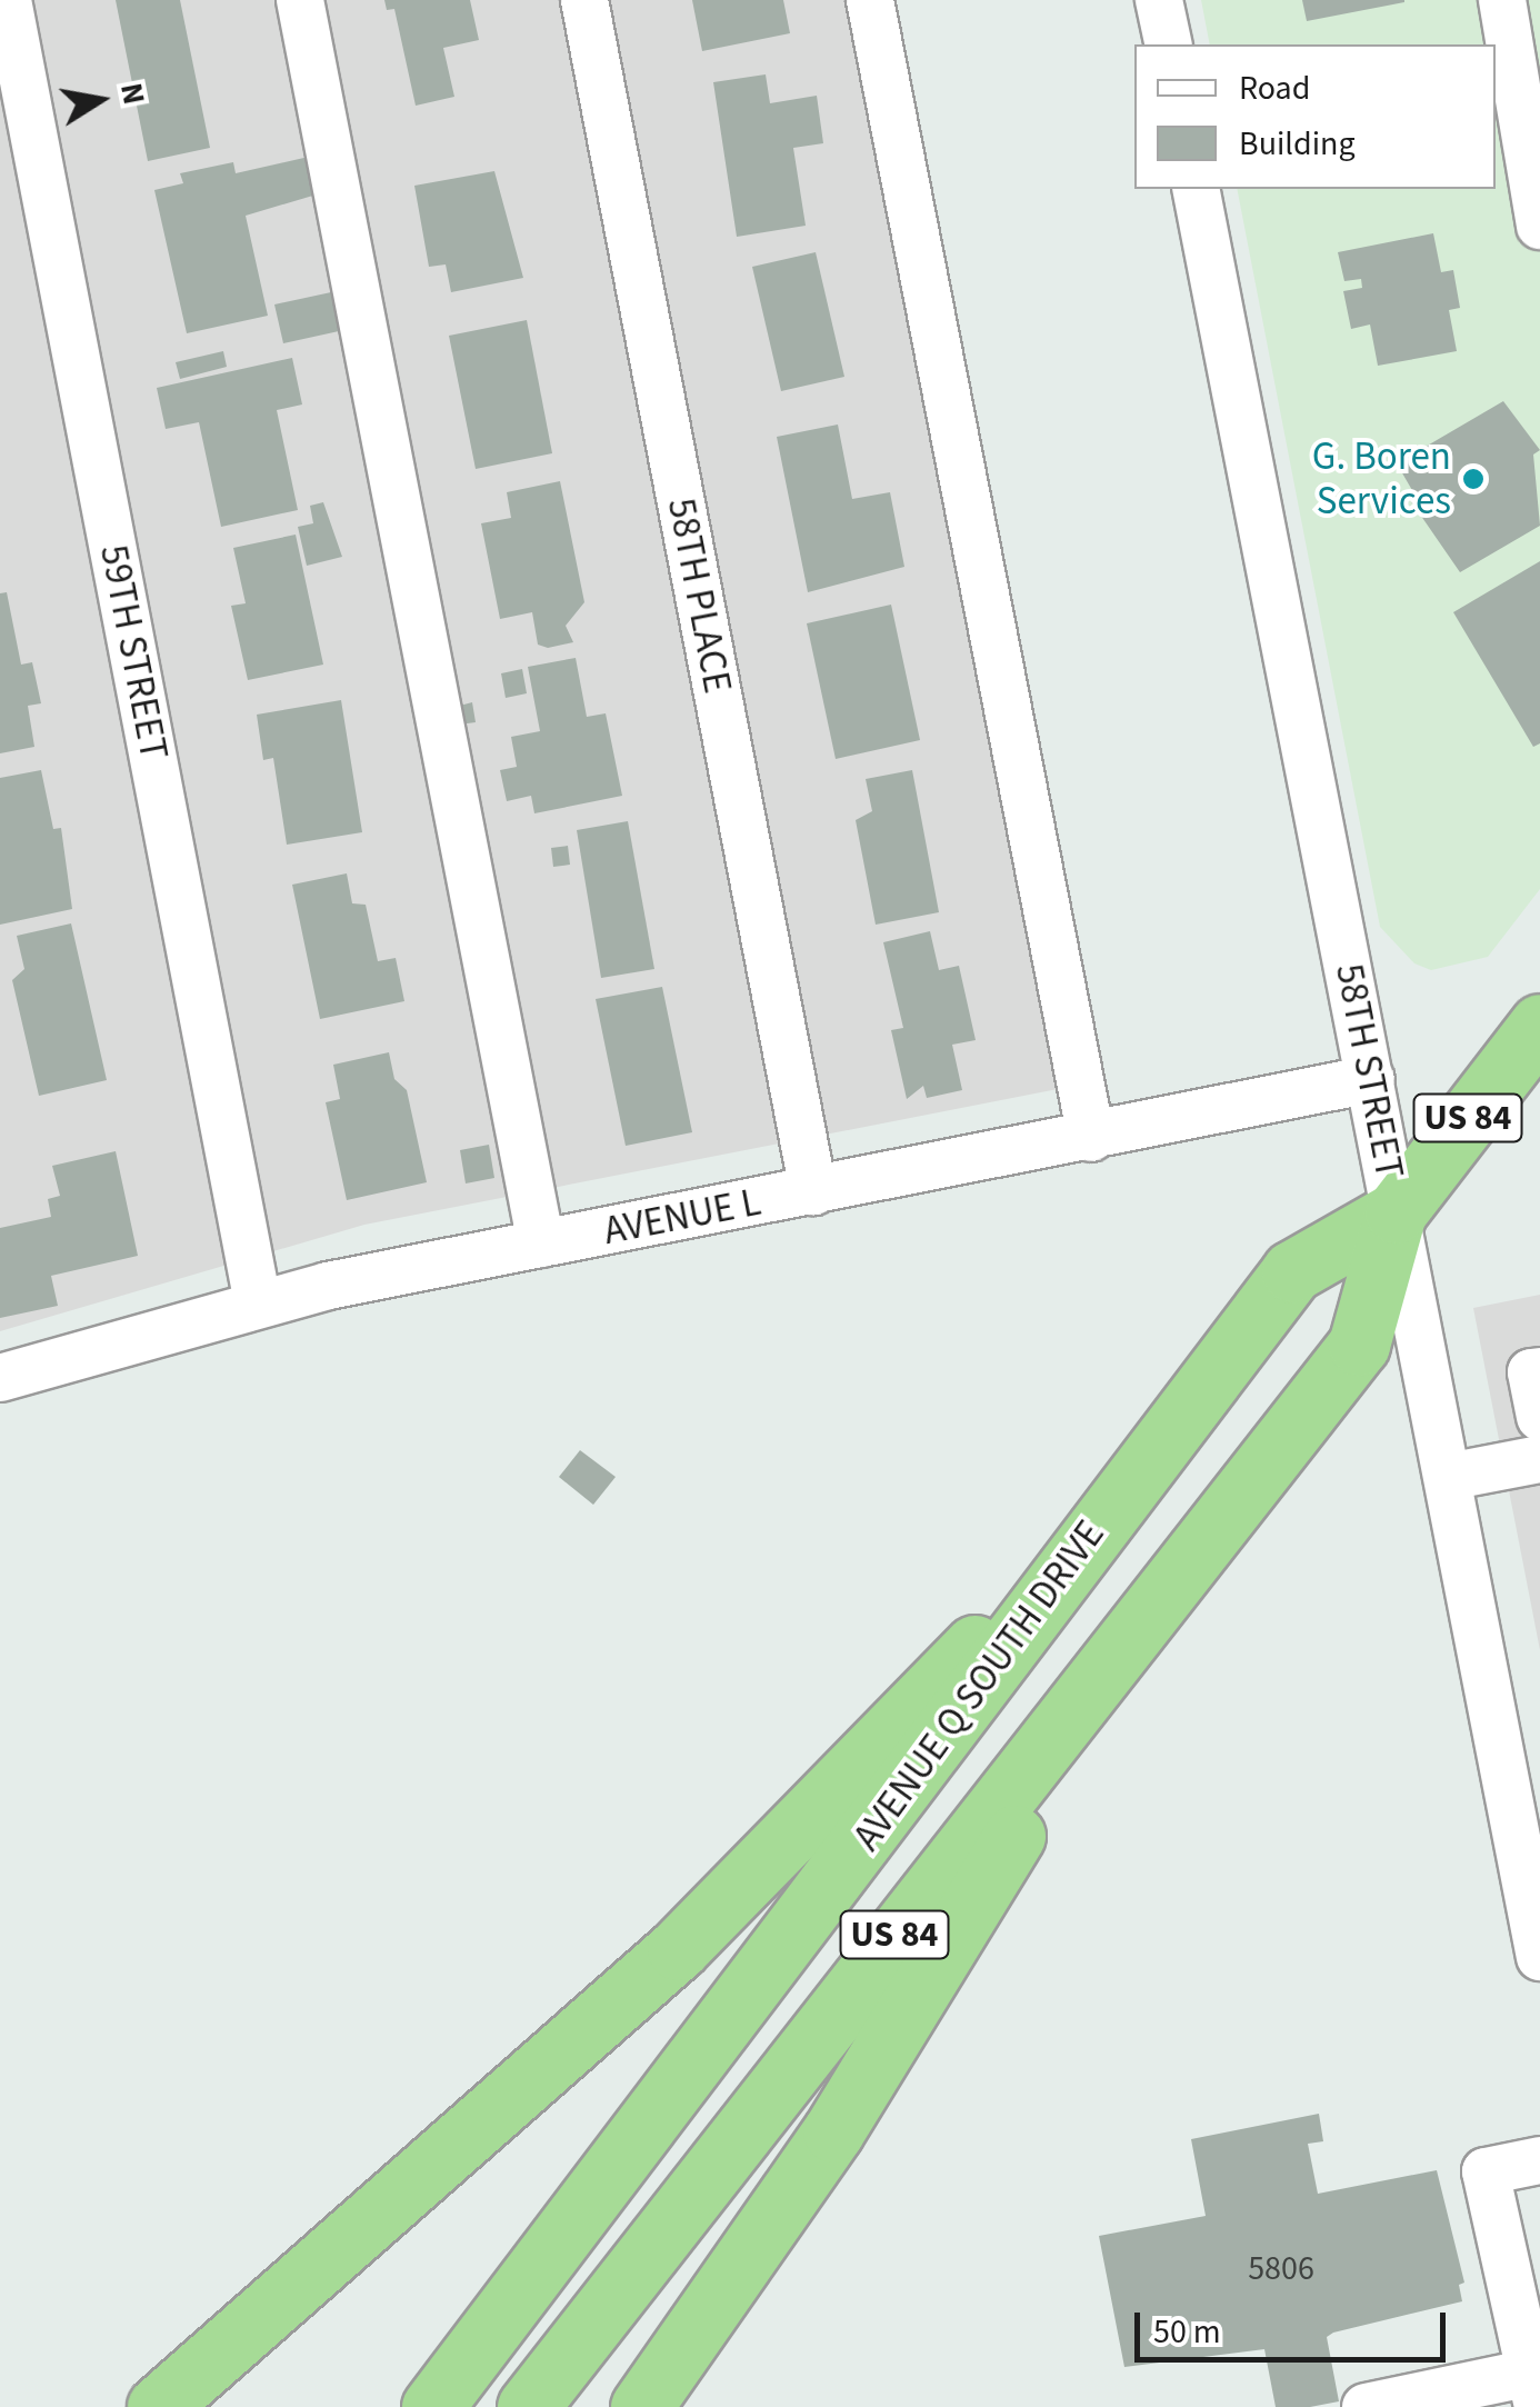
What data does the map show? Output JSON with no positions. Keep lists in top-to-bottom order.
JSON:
{
  "streets": {
    "highway": ["US 84", "AVENUE Q SOUTH DRIVE"],
    "street": [
      "58TH PLACE",
      "59TH STREET",
      "58TH STREET",
      "AVENUE L"
    ]
  },
  "crossings": [
    ["58TH PLACE", "AVENUE L"],
    ["59TH STREET", "AVENUE L"],
    ["58TH STREET", "AVENUE L"],
    ["58TH STREET", "AVENUE Q SOUTH DRIVE"]
  ],
  "places": ["G. Boren Services"],
  "house_numbers": ["5806"],
  "legend": ["Road", "Building"],
  "scale_bar": "50 m",
  "north": "right"
}
